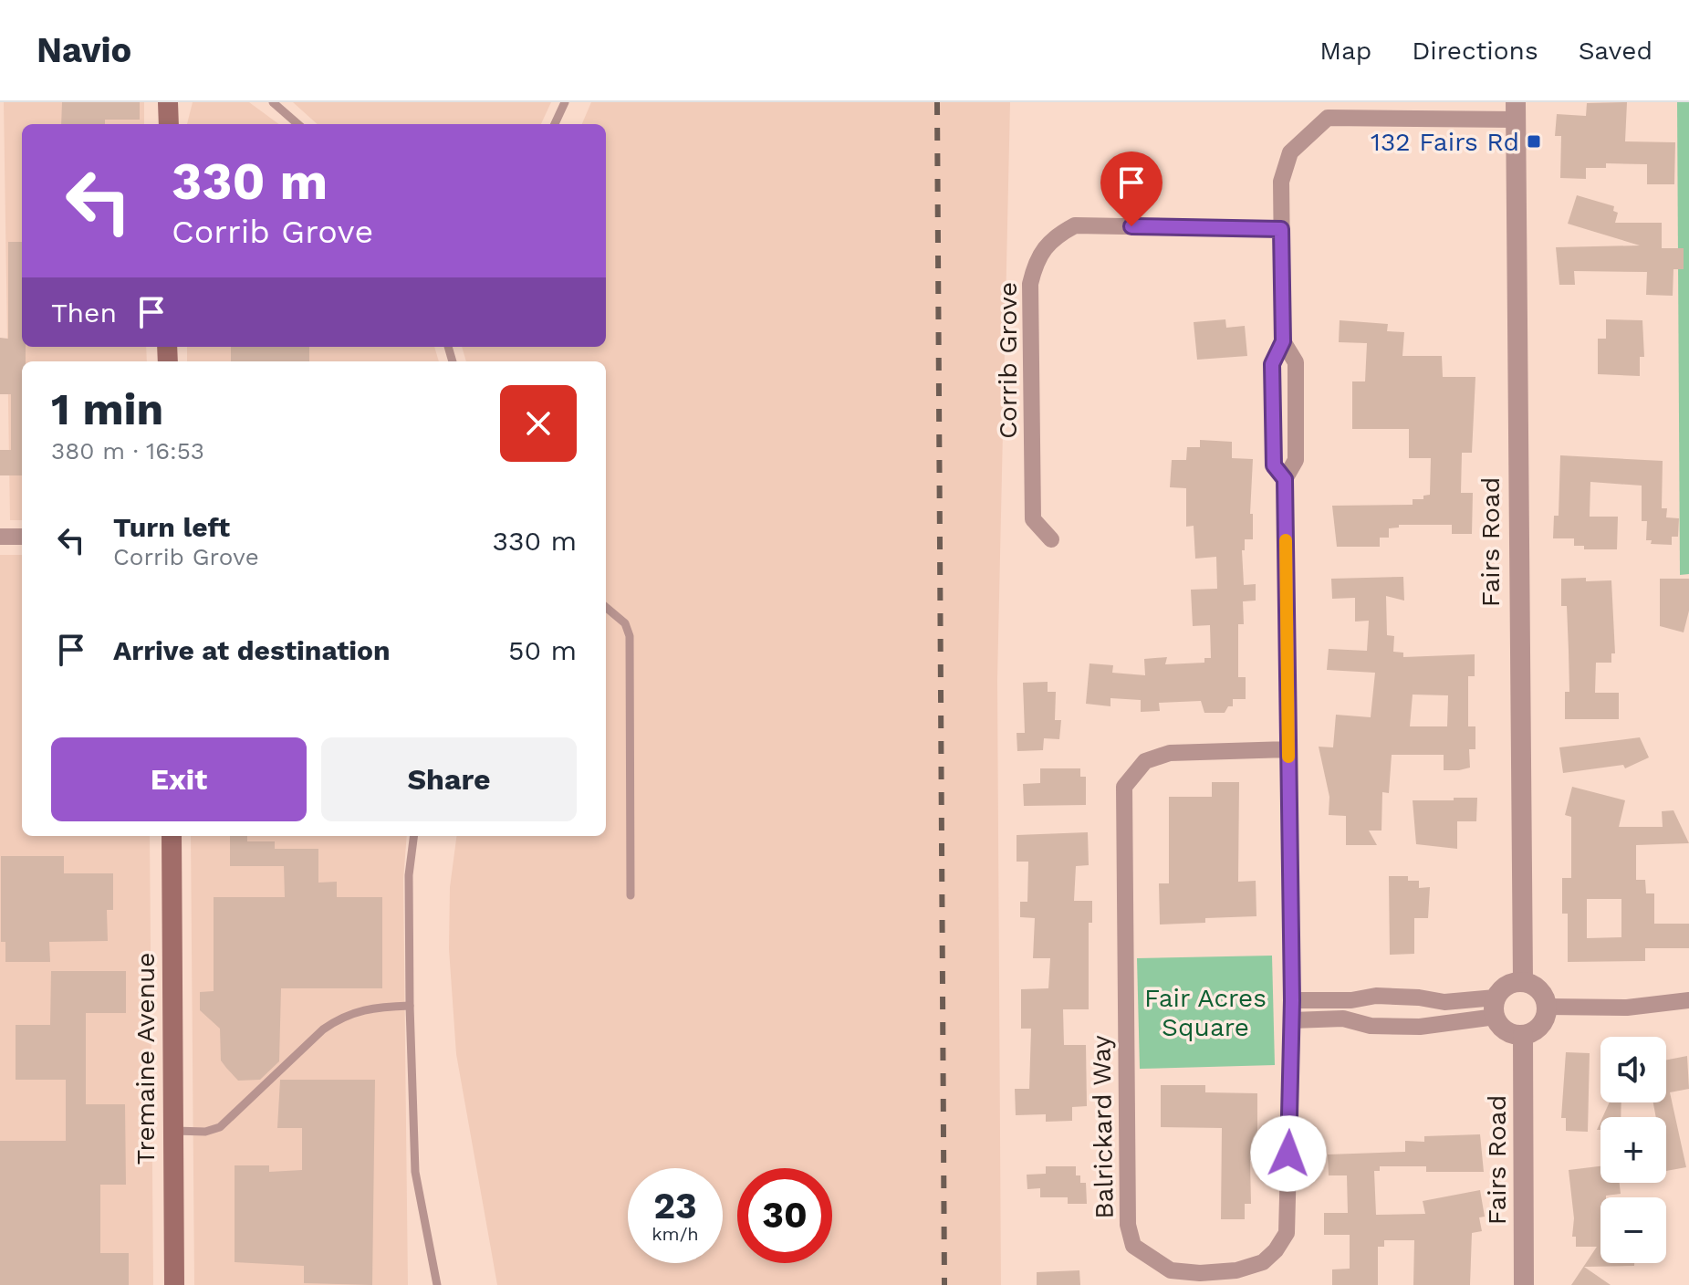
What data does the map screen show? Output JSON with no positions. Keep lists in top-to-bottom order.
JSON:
{
  "streets": {
    "main road": ["Tremaine Avenue"],
    "street": ["Corrib Grove", "Fairs Road", "Balrickard Way"]
  },
  "crossings": [
    ["Corrib Grove", "Balrickard Way"],
    ["Fairs Road", "Balrickard Way"]
  ],
  "parks": ["Fair Acres Square"],
  "places": {
    "transit": ["132 Fairs Rd"]
  },
  "page": {
    "header": "Navio",
    "nav": ["Map", "Directions", "Saved"],
    "turn": ["330 m", "Corrib Grove"],
    "then": "Then",
    "heading": ["1 min", "380 m · 16:53"],
    "list": [
      {
        "name": "Turn left",
        "note": "Corrib Grove",
        "value": "330 m"
      },
      {
        "name": "Arrive at destination",
        "value": "50 m"
      }
    ],
    "buttons": ["Exit", "Share"],
    "map_buttons": ["+", "−"],
    "speed": "23 km/h",
    "limit": "30"
  }
}
